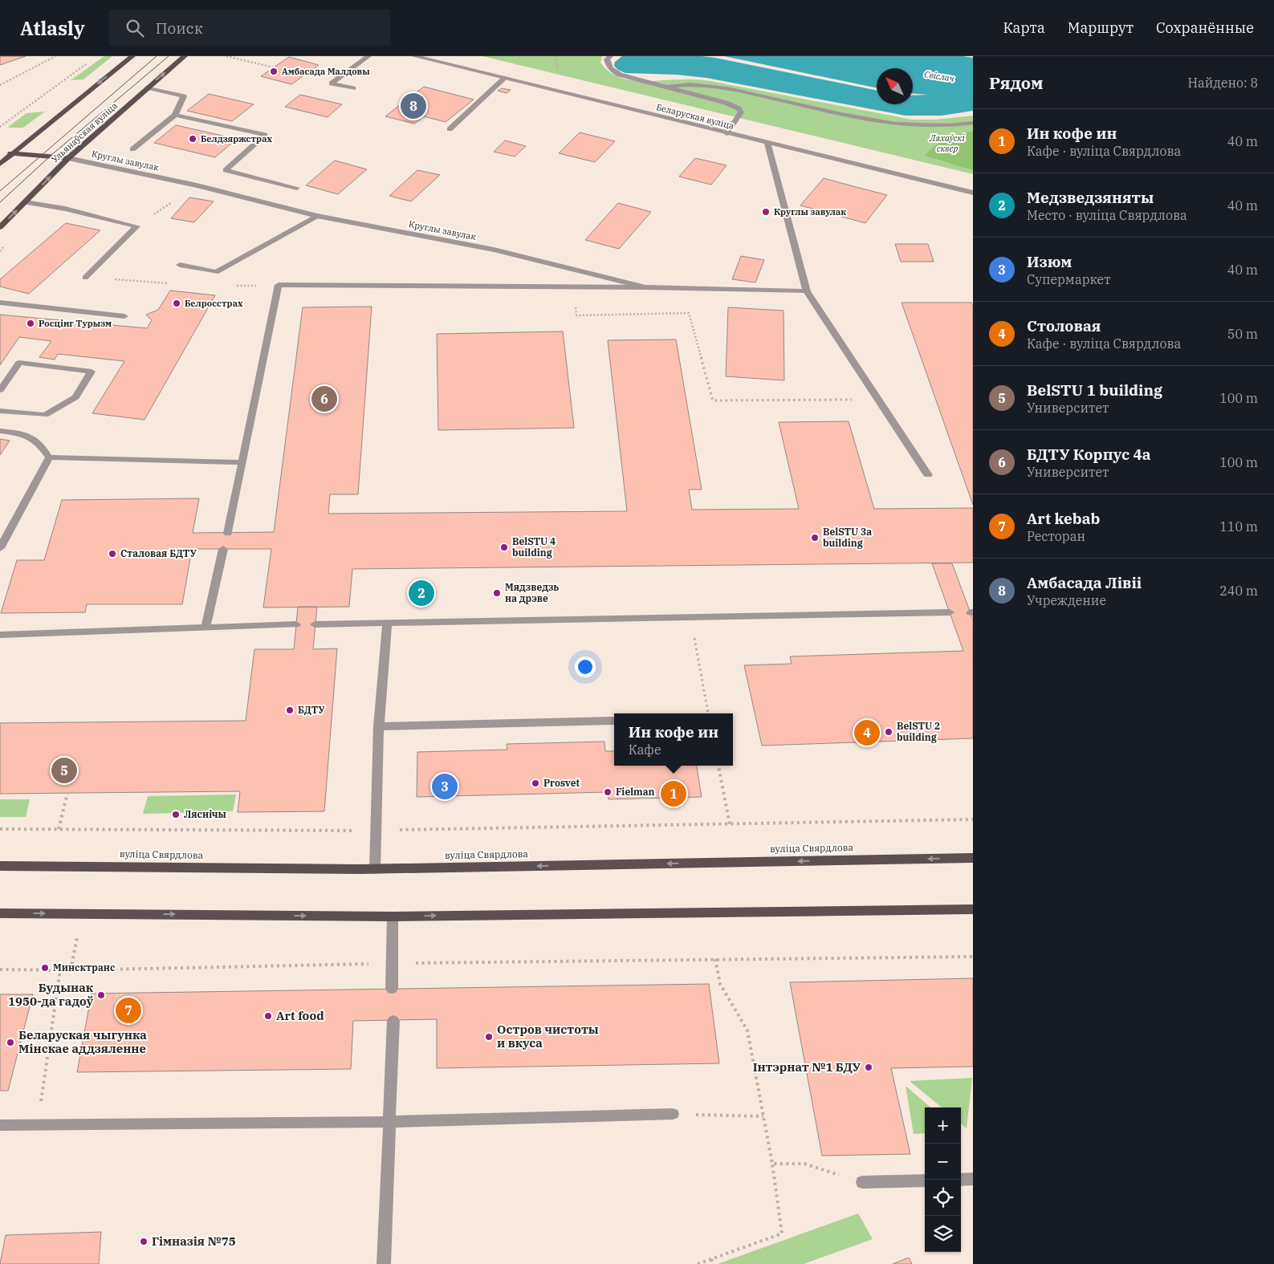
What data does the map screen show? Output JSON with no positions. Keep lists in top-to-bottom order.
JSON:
{
  "streets": {
    "main road": ["Ульянаўская вуліца", "вуліца Свярдлова"],
    "street": ["Беларуская вуліца", "Круглы завулак"]
  },
  "crossings": [
    ["Ульянаўская вуліца", "Круглы завулак"]
  ],
  "water": ["Свіслач"],
  "parks": ["Ляхаўскі сквер"],
  "places": [
    "Амбасада Малдовы",
    "Белдзяржстрах",
    "Круглы завулак",
    "Белросстрах",
    "Росцінг Турызм",
    "BelSTU 3a building",
    "BelSTU 4 building",
    "Сталовая БДТУ",
    "Мядзведзь на дрэве",
    "БДТУ",
    "BelSTU 2 building",
    "Prosvet",
    "Fielman",
    "Ляснічы",
    "Минсктранс",
    "Будынак 1950-да гадоў",
    "Art food",
    "Остров чистоты и вкуса",
    "Беларуская чыгунка Мінскае аддзяленне",
    "Інтэрнат №1 БДУ",
    "Гімназія №75"
  ],
  "north": "top left",
  "page": {
    "header": "Atlasly",
    "search": "Поиск",
    "nav": ["Карта", "Маршрут", "Сохранённые"],
    "heading": ["Рядом", "Найдено: 8"],
    "pins": [
      "8",
      "6",
      "2",
      "4",
      "5",
      "3",
      "1",
      "7"
    ],
    "list": [
      {
        "mark": "1",
        "name": "Ин кофе ин",
        "note": "Кафе · вуліца Свярдлова",
        "value": "40 m"
      },
      {
        "mark": "2",
        "name": "Медзведзяняты",
        "note": "Место · вуліца Свярдлова",
        "value": "40 m"
      },
      {
        "mark": "3",
        "name": "Изюм",
        "note": "Супермаркет",
        "value": "40 m"
      },
      {
        "mark": "4",
        "name": "Столовая",
        "note": "Кафе · вуліца Свярдлова",
        "value": "50 m"
      },
      {
        "mark": "5",
        "name": "BelSTU 1 building",
        "note": "Университет",
        "value": "100 m"
      },
      {
        "mark": "6",
        "name": "БДТУ Корпус 4а",
        "note": "Университет",
        "value": "100 m"
      },
      {
        "mark": "7",
        "name": "Art kebab",
        "note": "Ресторан",
        "value": "110 m"
      },
      {
        "mark": "8",
        "name": "Амбасада Лівіі",
        "note": "Учреждение",
        "value": "240 m"
      }
    ],
    "popup": ["Ин кофе ин", "Кафе"],
    "map_buttons": ["+", "−"]
  }
}
